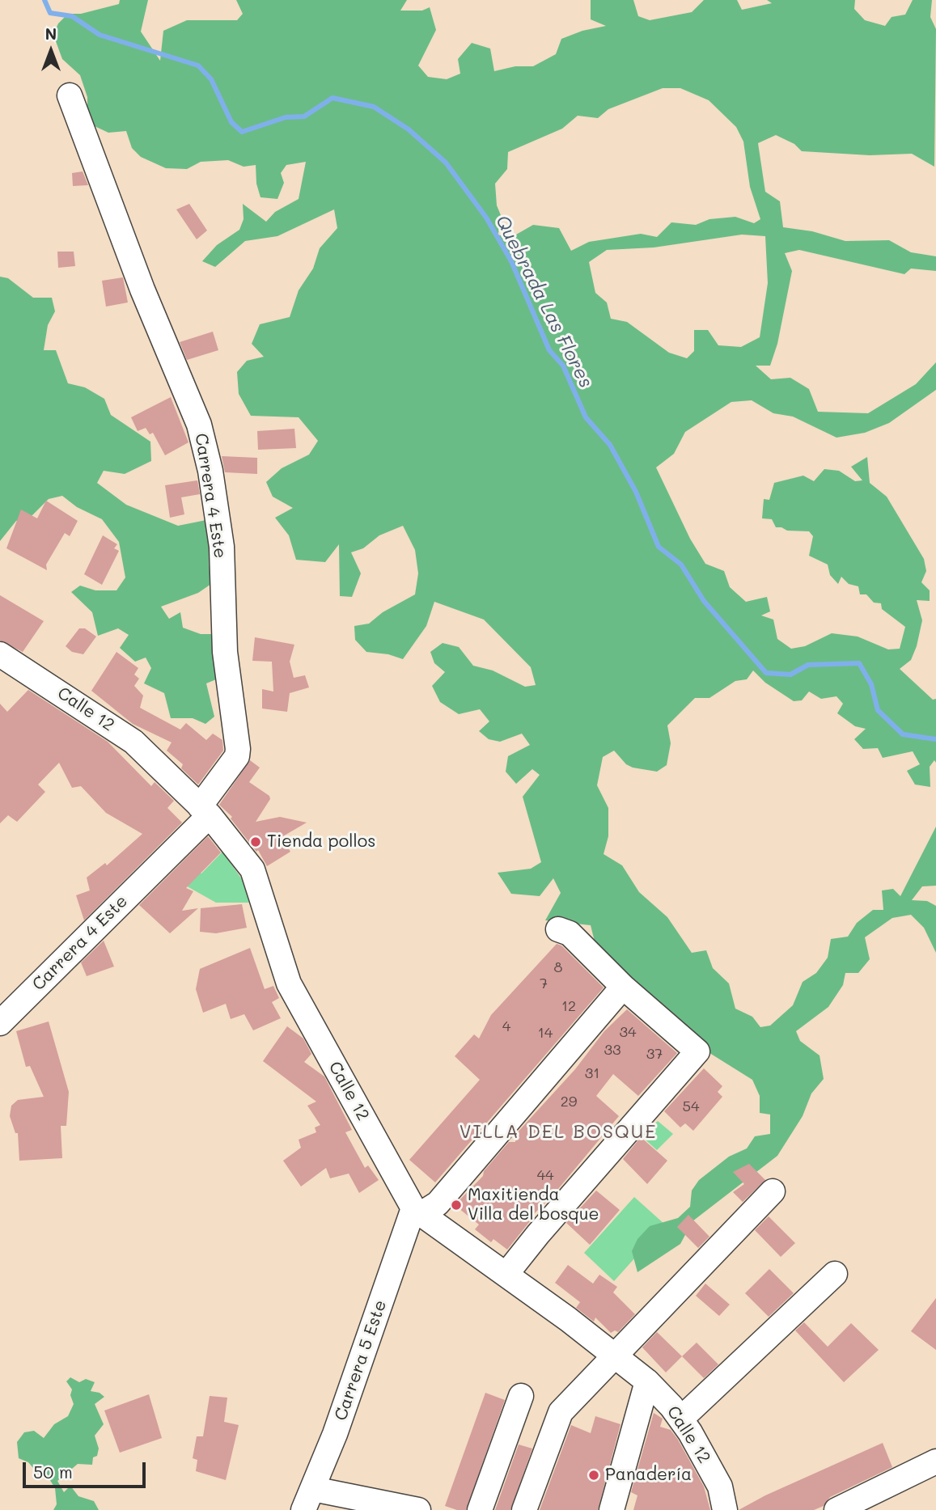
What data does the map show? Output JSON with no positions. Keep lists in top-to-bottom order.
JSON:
{
  "streets": {
    "street": ["Carrera 4 Este", "Calle 12", "Carrera 5 Este"]
  },
  "crossings": [
    ["Carrera 4 Este", "Calle 12"],
    ["Calle 12", "Carrera 5 Este"]
  ],
  "districts": ["VILLA DEL BOSQUE"],
  "water": ["Quebrada Las Flores"],
  "places": ["Tienda pollos", "Maxitienda Villa del bosque", "Panadería"],
  "house_numbers": [
    "8",
    "7",
    "12",
    "4",
    "34",
    "14",
    "33",
    "37",
    "31",
    "29",
    "54",
    "44"
  ],
  "scale_bar": "50 m",
  "north": "top"
}
